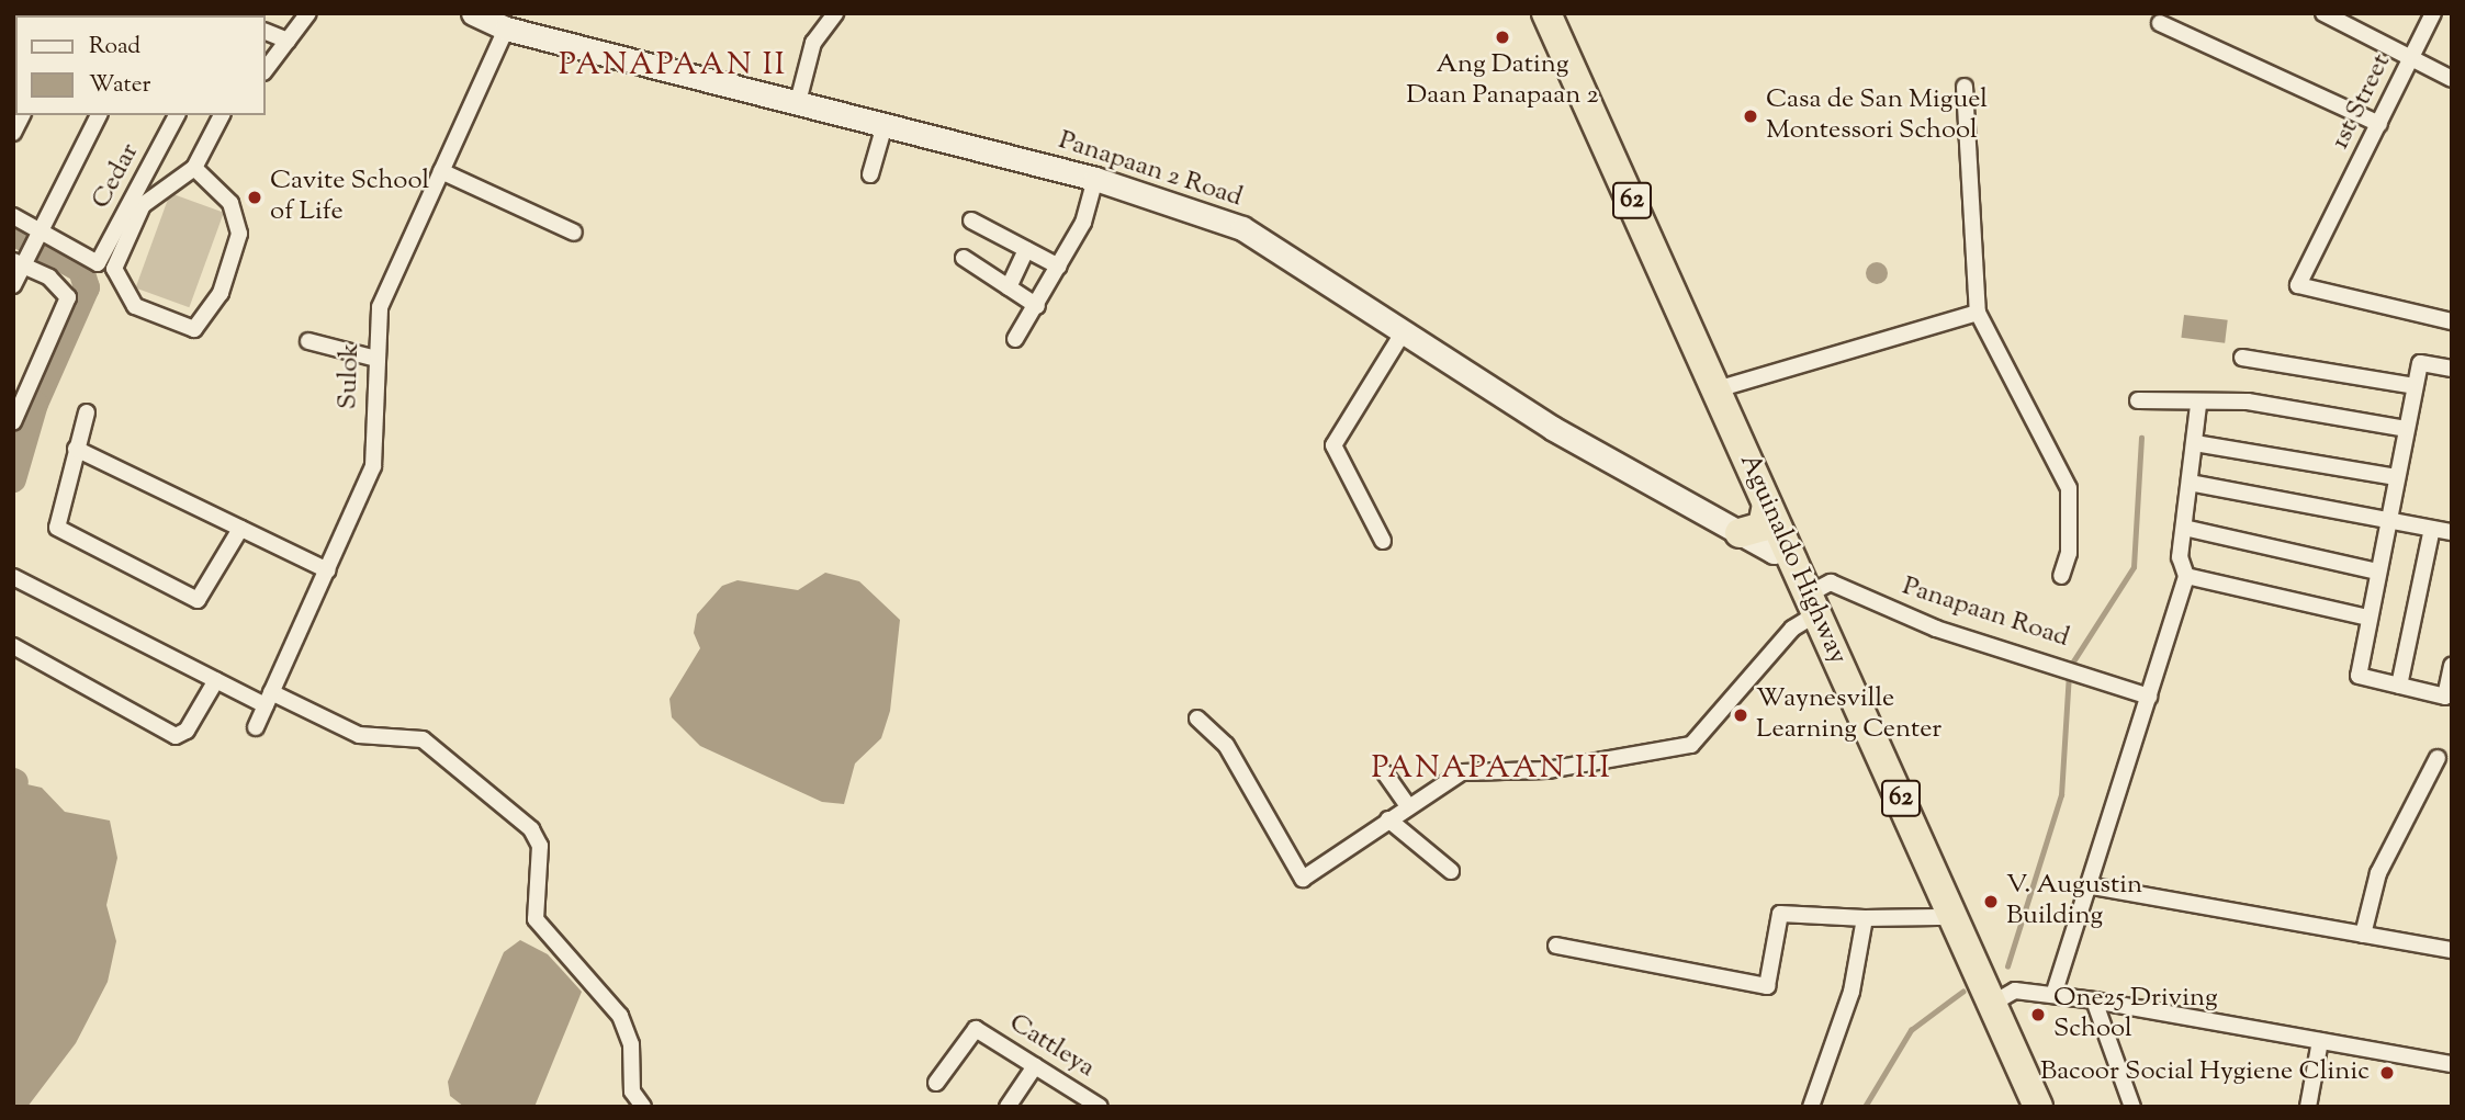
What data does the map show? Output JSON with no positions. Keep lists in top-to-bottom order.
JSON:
{
  "streets": {
    "highway": ["62", "Aguinaldo Highway"],
    "street": [
      "1st Street",
      "Panapaan 2 Road",
      "Cedar",
      "Sulok",
      "Panapaan Road",
      "Cattleya"
    ]
  },
  "crossings": [
    ["Panapaan 2 Road", "Sulok"],
    ["Panapaan 2 Road", "Aguinaldo Highway"],
    ["Aguinaldo Highway", "Panapaan Road"]
  ],
  "districts": ["PANAPAAN II", "PANAPAAN III"],
  "places": [
    "Ang Dating Daan Panapaan 2",
    "Casa de San Miguel Montessori School",
    "Cavite School of Life",
    "Waynesville Learning Center",
    "V. Augustin Building",
    "One25 Driving School",
    "Bacoor Social Hygiene Clinic"
  ],
  "legend": ["Road", "Water"]
}
